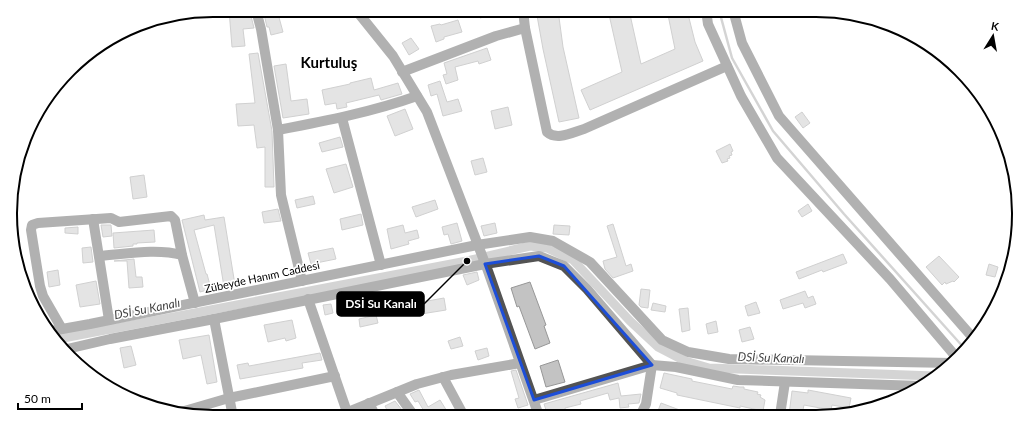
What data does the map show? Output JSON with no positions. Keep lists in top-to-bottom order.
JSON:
{
  "streets": {
    "street": ["Zübeyde Hanım Caddesi"]
  },
  "districts": ["Kurtuluş"],
  "water": ["DSİ Su Kanalı"],
  "places": ["DSİ Su Kanalı"],
  "scale_bar": "50 m",
  "north": "top"
}
